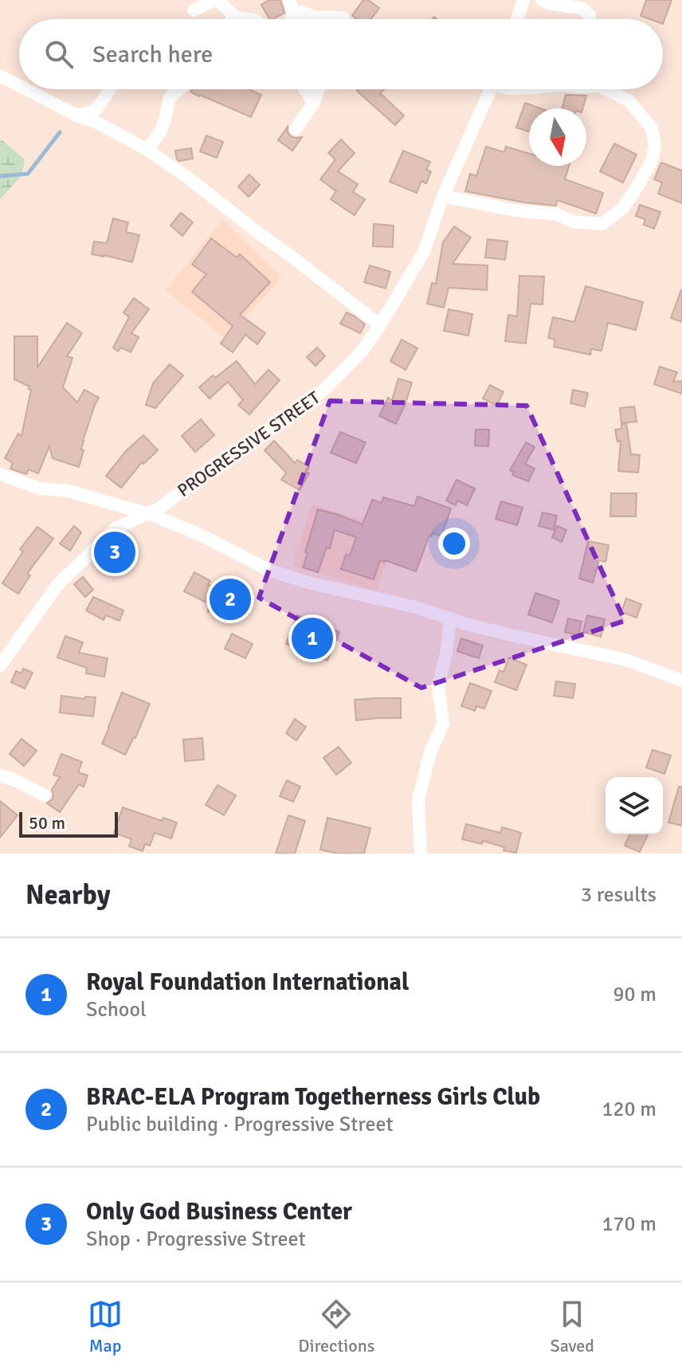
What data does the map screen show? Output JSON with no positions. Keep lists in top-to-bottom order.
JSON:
{
  "streets": {
    "street": ["PROGRESSIVE STREET"]
  },
  "scale_bar": "50 m",
  "north": "bottom",
  "page": {
    "search": "Search here",
    "pins": ["3", "2", "1"],
    "scale": "50 m",
    "heading": ["Nearby", "3 results"],
    "list": [
      {
        "mark": "1",
        "name": "Royal Foundation International",
        "note": "School",
        "value": "90 m"
      },
      {
        "mark": "2",
        "name": "BRAC-ELA Program Togetherness Girls Club",
        "note": "Public building · Progressive Street",
        "value": "120 m"
      },
      {
        "mark": "3",
        "name": "Only God Business Center",
        "note": "Shop · Progressive Street",
        "value": "170 m"
      }
    ],
    "nav": ["Map", "Directions", "Saved"]
  }
}
